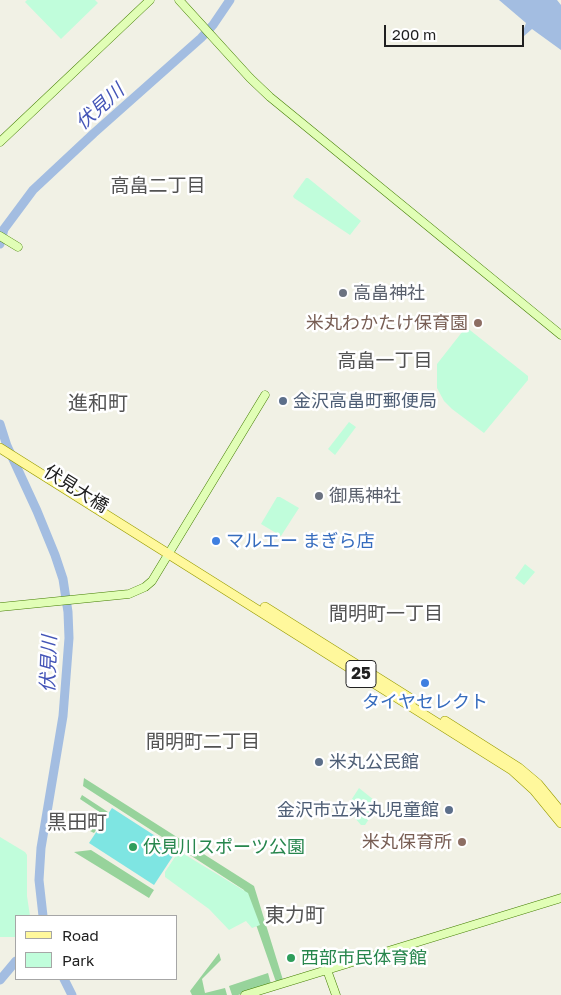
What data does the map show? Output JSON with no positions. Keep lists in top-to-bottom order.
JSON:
{
  "streets": {
    "main road": ["伏見大橋", "25"]
  },
  "crossings": [
    ["伏見大橋", "25"]
  ],
  "districts": [
    "高畠二丁目",
    "高畠一丁目",
    "進和町",
    "間明町一丁目",
    "間明町二丁目",
    "黒田町",
    "東力町"
  ],
  "water": ["伏見川"],
  "places": [
    "高畠神社",
    "米丸わかたけ保育園",
    "金沢高畠町郵便局",
    "御馬神社",
    "マルエー まぎら店",
    "タイヤセレクト",
    "米丸公民館",
    "金沢市立米丸児童館",
    "米丸保育所",
    "伏見川スポーツ公園",
    "西部市民体育館"
  ],
  "legend": ["Road", "Park"],
  "scale_bar": "200 m"
}
